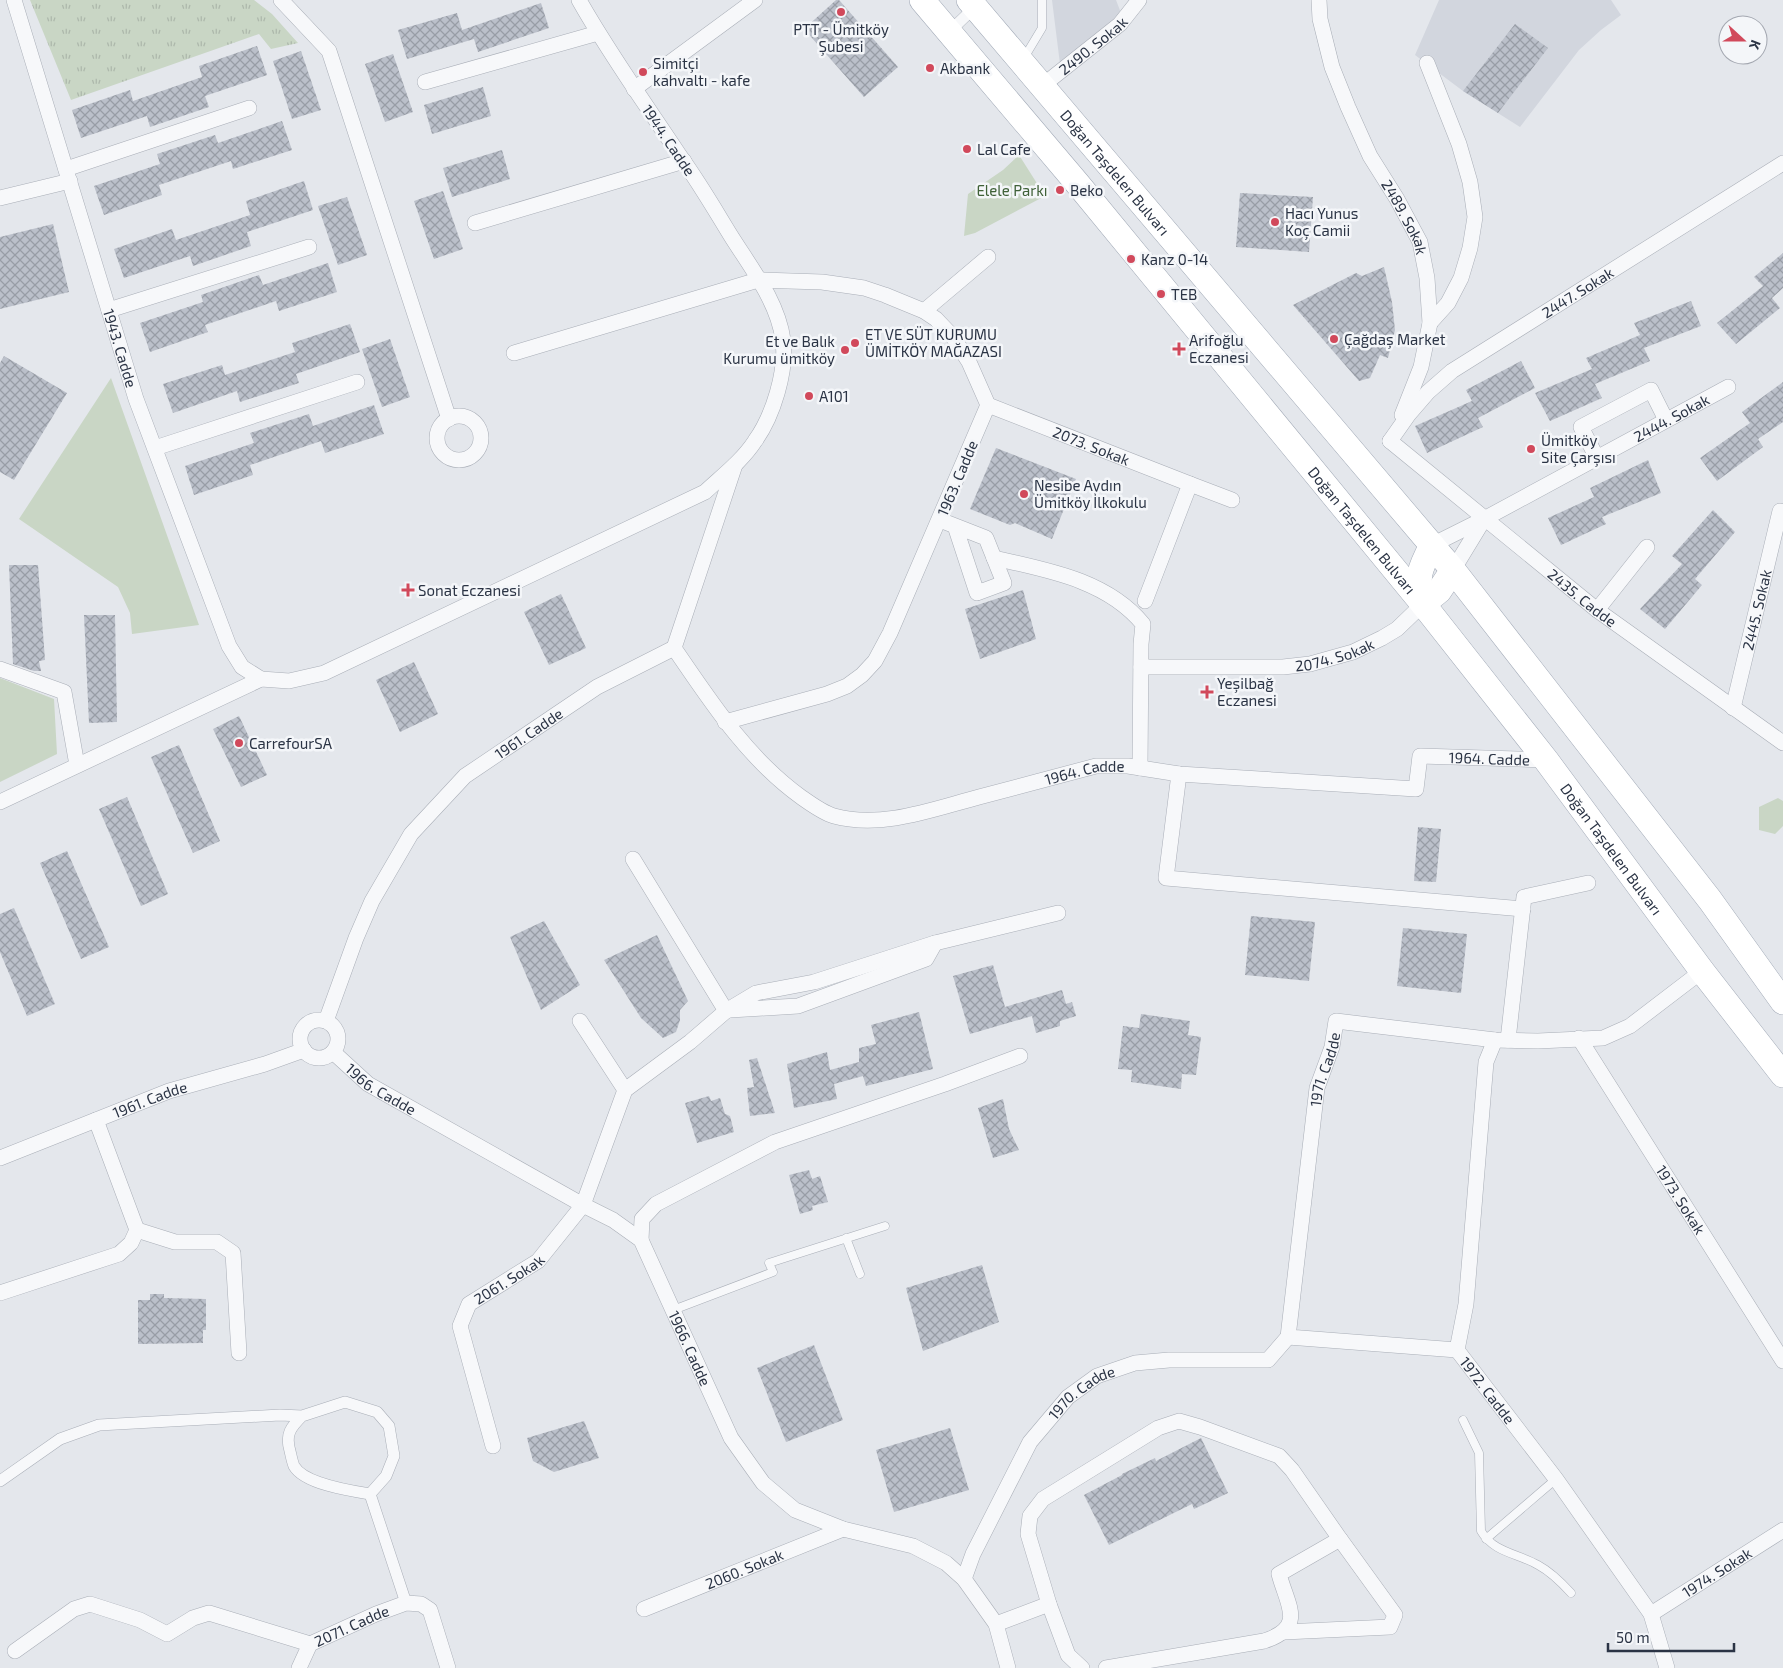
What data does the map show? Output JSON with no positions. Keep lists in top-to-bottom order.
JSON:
{
  "streets": {
    "main road": ["Doğan Taşdelen Bulvarı"],
    "street": [
      "2490. Sokak",
      "1944. Cadde",
      "2489. Sokak",
      "2447. Sokak",
      "1943. Cadde",
      "2444. Sokak",
      "2073. Sokak",
      "1963. Cadde",
      "2435. Cadde",
      "2445. Sokak",
      "2074. Sokak",
      "1961. Cadde",
      "1964. Cadde",
      "1971. Cadde",
      "1966. Cadde",
      "1973. Sokak",
      "2061. Sokak",
      "1972. Cadde",
      "1970. Cadde",
      "2060. Sokak",
      "1974. Sokak",
      "2071. Cadde"
    ]
  },
  "crossings": [
    ["2490. Sokak", "Doğan Taşdelen Bulvarı"],
    ["Doğan Taşdelen Bulvarı", "2444. Sokak"],
    ["Doğan Taşdelen Bulvarı", "2074. Sokak"],
    ["Doğan Taşdelen Bulvarı", "1964. Cadde"],
    ["Doğan Taşdelen Bulvarı", "1971. Cadde"],
    ["2489. Sokak", "2447. Sokak"],
    ["2489. Sokak", "2435. Cadde"],
    ["2447. Sokak", "2435. Cadde"],
    ["2444. Sokak", "2435. Cadde"],
    ["2073. Sokak", "1963. Cadde"],
    ["1963. Cadde", "1964. Cadde"],
    ["2435. Cadde", "2445. Sokak"],
    ["1961. Cadde", "1964. Cadde"],
    ["1961. Cadde", "1966. Cadde"],
    ["1971. Cadde", "1973. Sokak"],
    ["1971. Cadde", "1972. Cadde"],
    ["1971. Cadde", "1970. Cadde"],
    ["1966. Cadde", "2061. Sokak"],
    ["1966. Cadde", "1970. Cadde"],
    ["1966. Cadde", "2060. Sokak"],
    ["1972. Cadde", "1974. Sokak"]
  ],
  "parks": ["Elele Parkı"],
  "places": {
    "other": [
      "PTT - Ümitköy Şubesi",
      "Akbank",
      "Simitçi kahvaltı - kafe",
      "Lal Cafe",
      "Beko",
      "Hacı Yunus Koç Camii",
      "Kanz 0-14",
      "TEB",
      "Çağdaş Market",
      "ET VE SÜT KURUMU ÜMİTKÖY MAĞAZASI",
      "Et ve Balık Kurumu ümitköy",
      "A101",
      "Ümitköy Site Çarşısı",
      "Nesibe Aydın Ümitköy İlkokulu",
      "CarrefourSA"
    ],
    "health": ["Arifoğlu Eczanesi", "Sonat Eczanesi", "Yeşilbağ Eczanesi"]
  },
  "scale_bar": "50 m",
  "north": "right"
}
